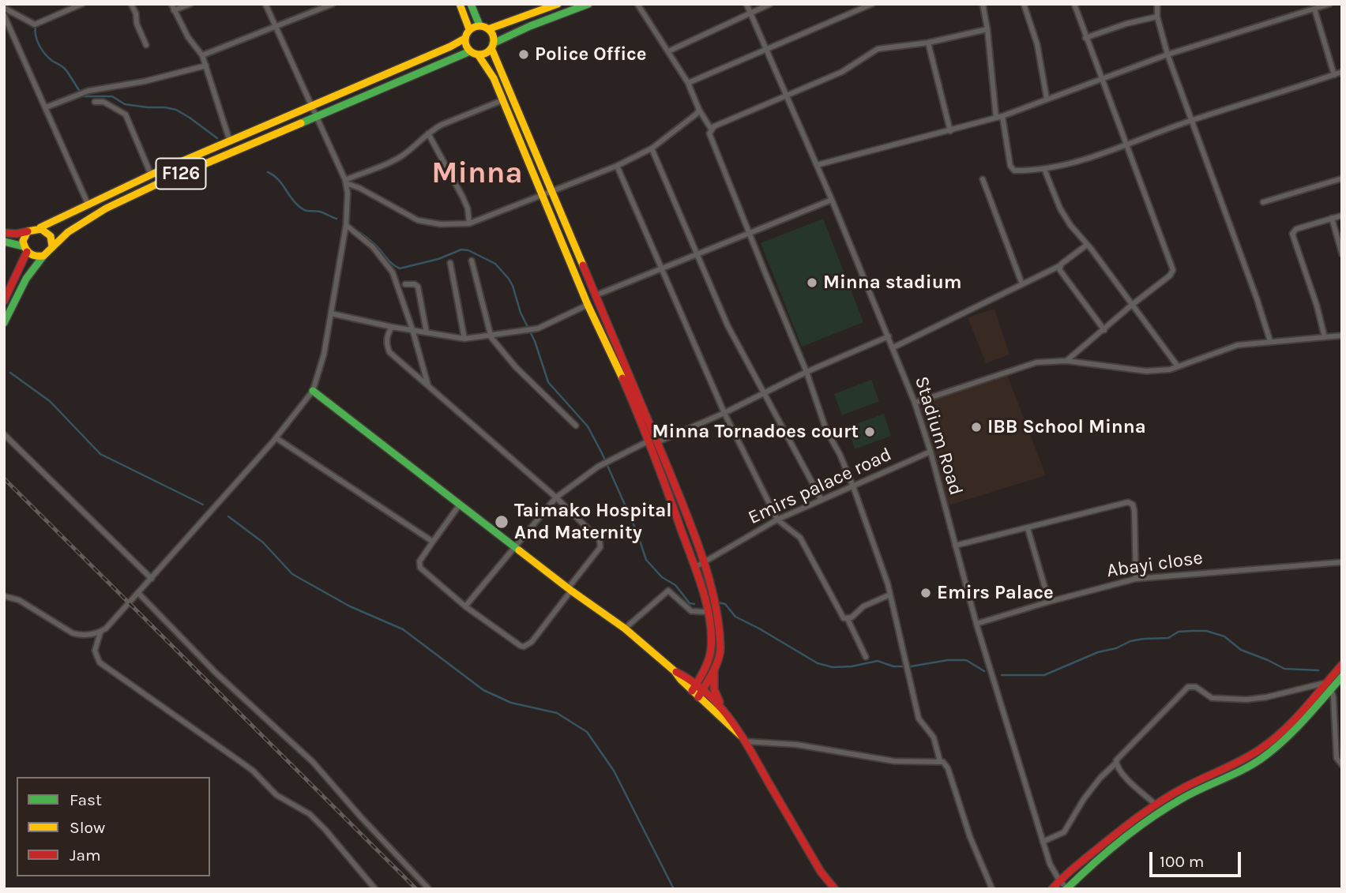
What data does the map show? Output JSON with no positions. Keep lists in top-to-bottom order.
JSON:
{
  "streets": {
    "main road": ["F126"],
    "street": ["Stadium Road", "Emirs palace road", "Abayi close"]
  },
  "crossings": [
    ["Stadium Road", "Emirs palace road"],
    ["Stadium Road", "Abayi close"]
  ],
  "districts": ["Minna"],
  "places": [
    "Police Office",
    "Minna stadium",
    "IBB School Minna",
    "Minna Tornadoes court",
    "Taimako Hospital And Maternity",
    "Emirs Palace"
  ],
  "legend": ["Fast", "Slow", "Jam"],
  "scale_bar": "100 m"
}
